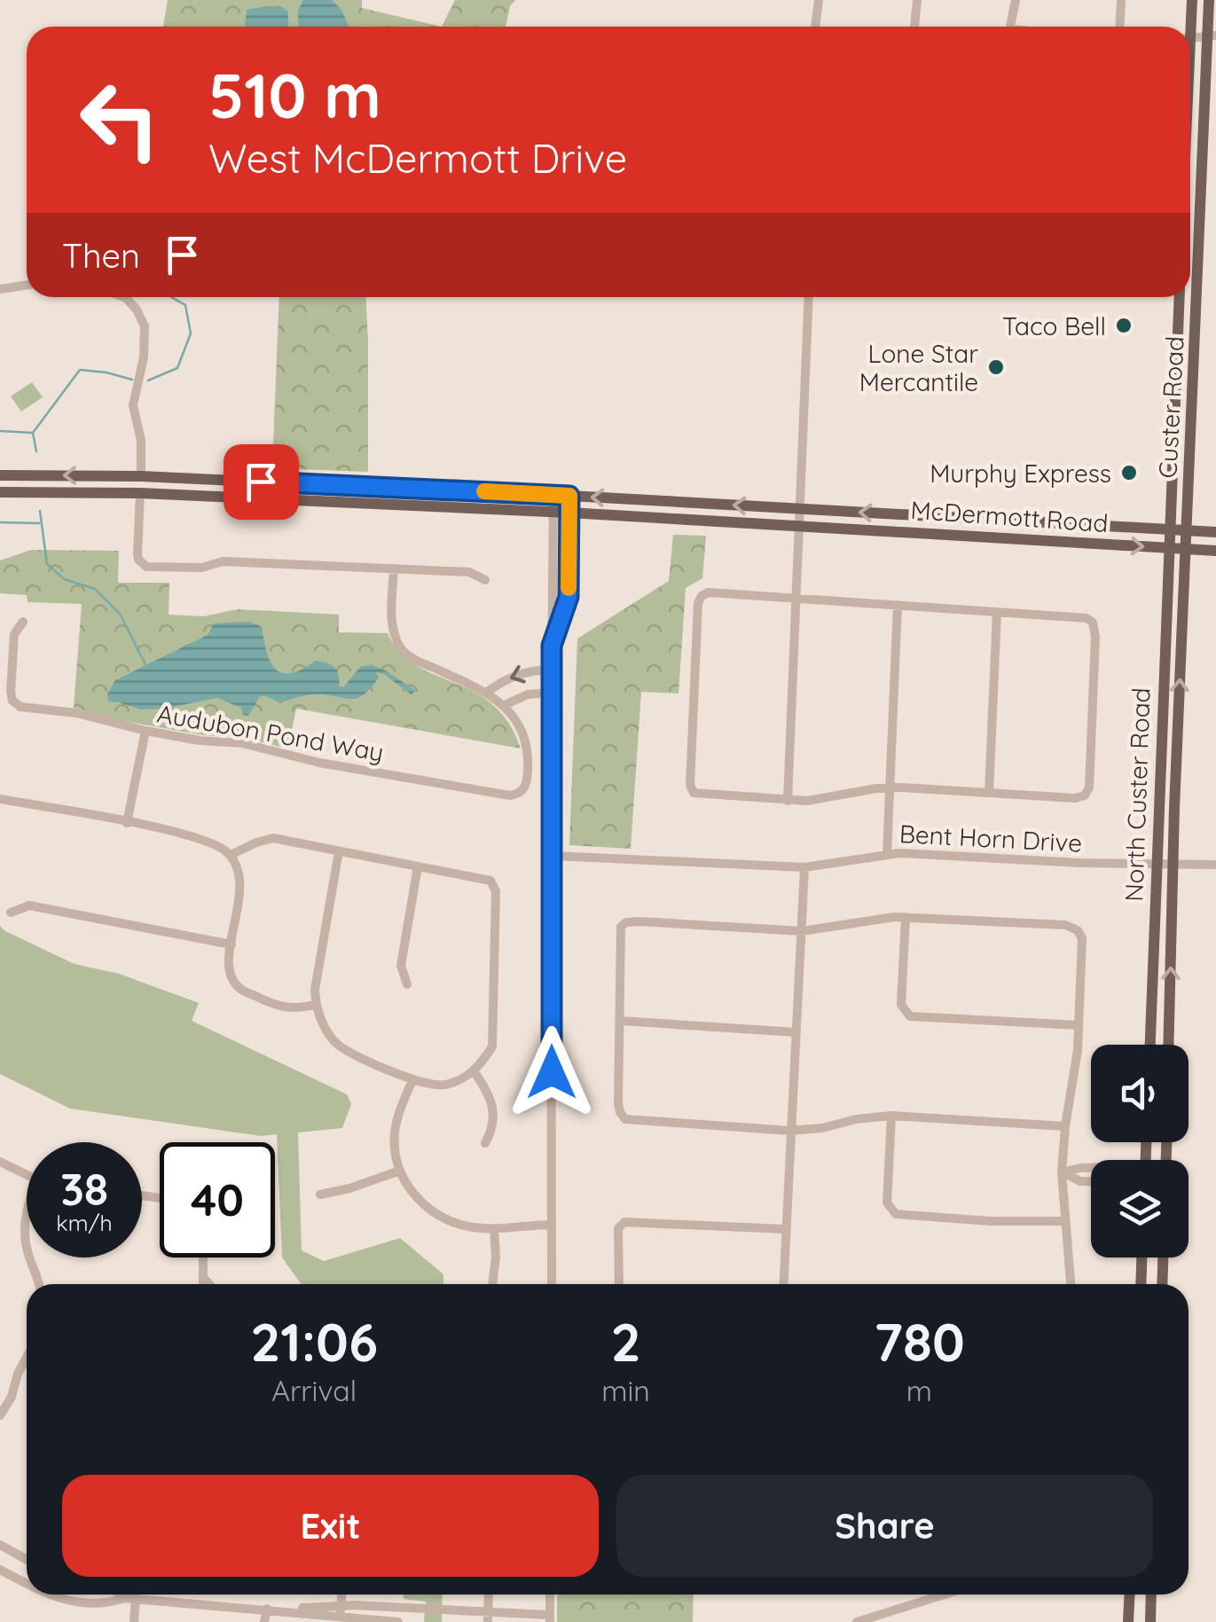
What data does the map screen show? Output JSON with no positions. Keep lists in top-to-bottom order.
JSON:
{
  "streets": {
    "main road": ["Custer Road", "McDermott Road", "North Custer Road"],
    "street": ["Audubon Pond Way", "Bent Horn Drive"]
  },
  "crossings": [
    ["Custer Road", "McDermott Road"],
    ["Custer Road", "North Custer Road"],
    ["McDermott Road", "North Custer Road"],
    ["North Custer Road", "Bent Horn Drive"]
  ],
  "places": ["Taco Bell", "Lone Star Mercantile", "Murphy Express"],
  "page": {
    "turn": ["510 m", "West McDermott Drive"],
    "then": "Then",
    "speed": "38 km/h",
    "limit": "40",
    "eta": [
      "21:06",
      "Arrival",
      "2",
      "min",
      "780",
      "m"
    ],
    "buttons": ["Exit", "Share"]
  }
}
